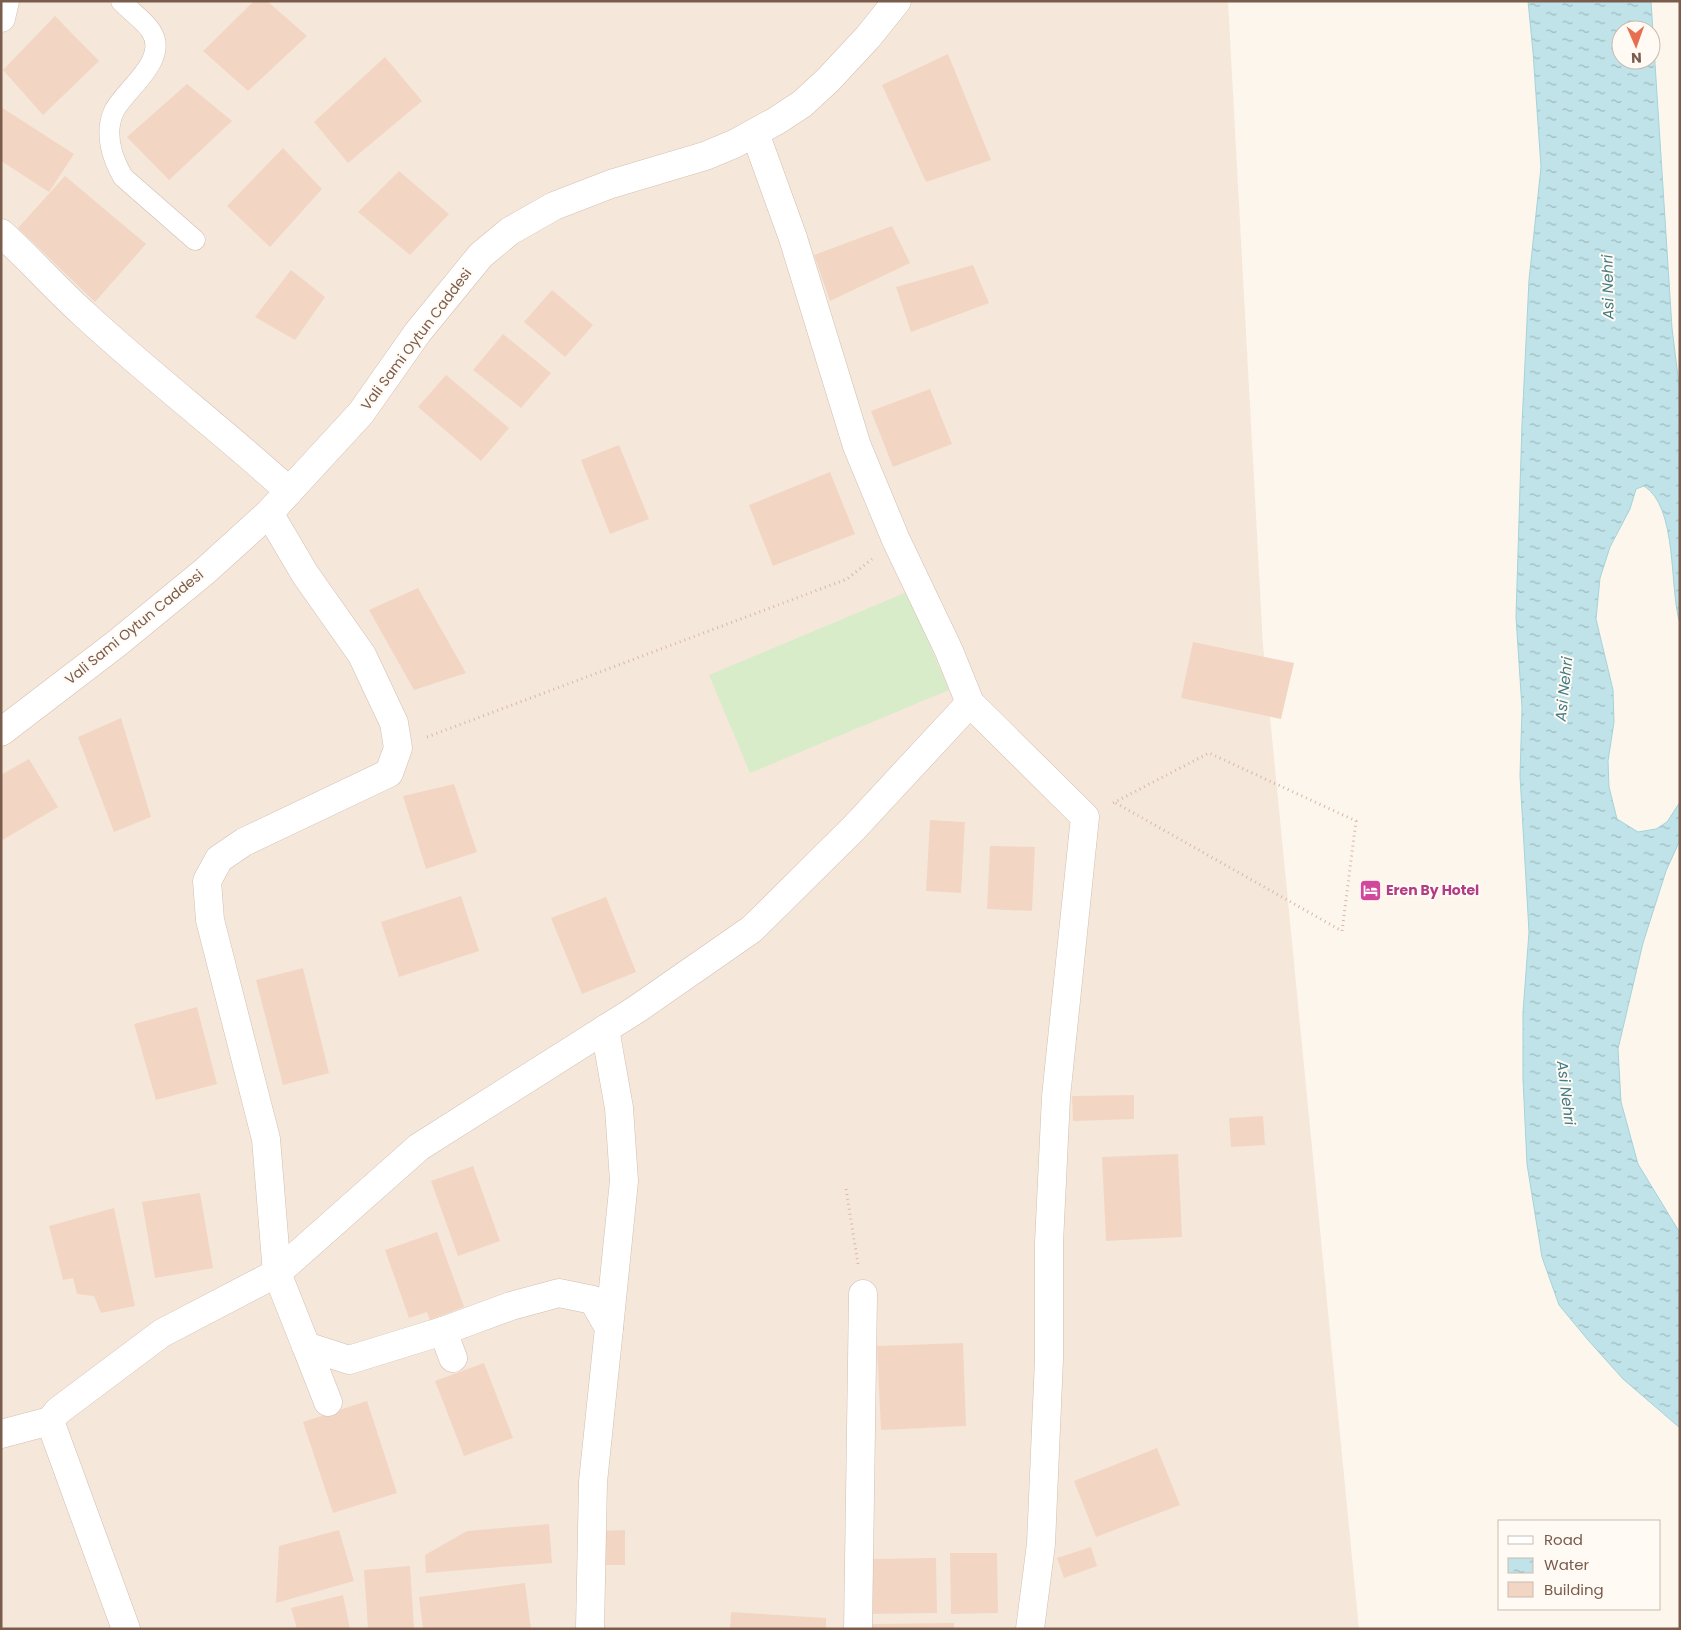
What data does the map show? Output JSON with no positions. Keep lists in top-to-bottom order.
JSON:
{
  "streets": {
    "street": ["Vali Sami Oytun Caddesi"]
  },
  "water": ["Asi Nehri"],
  "places": {
    "hotel": ["Eren By Hotel"]
  },
  "legend": ["Road", "Water", "Building"],
  "north": "bottom"
}
